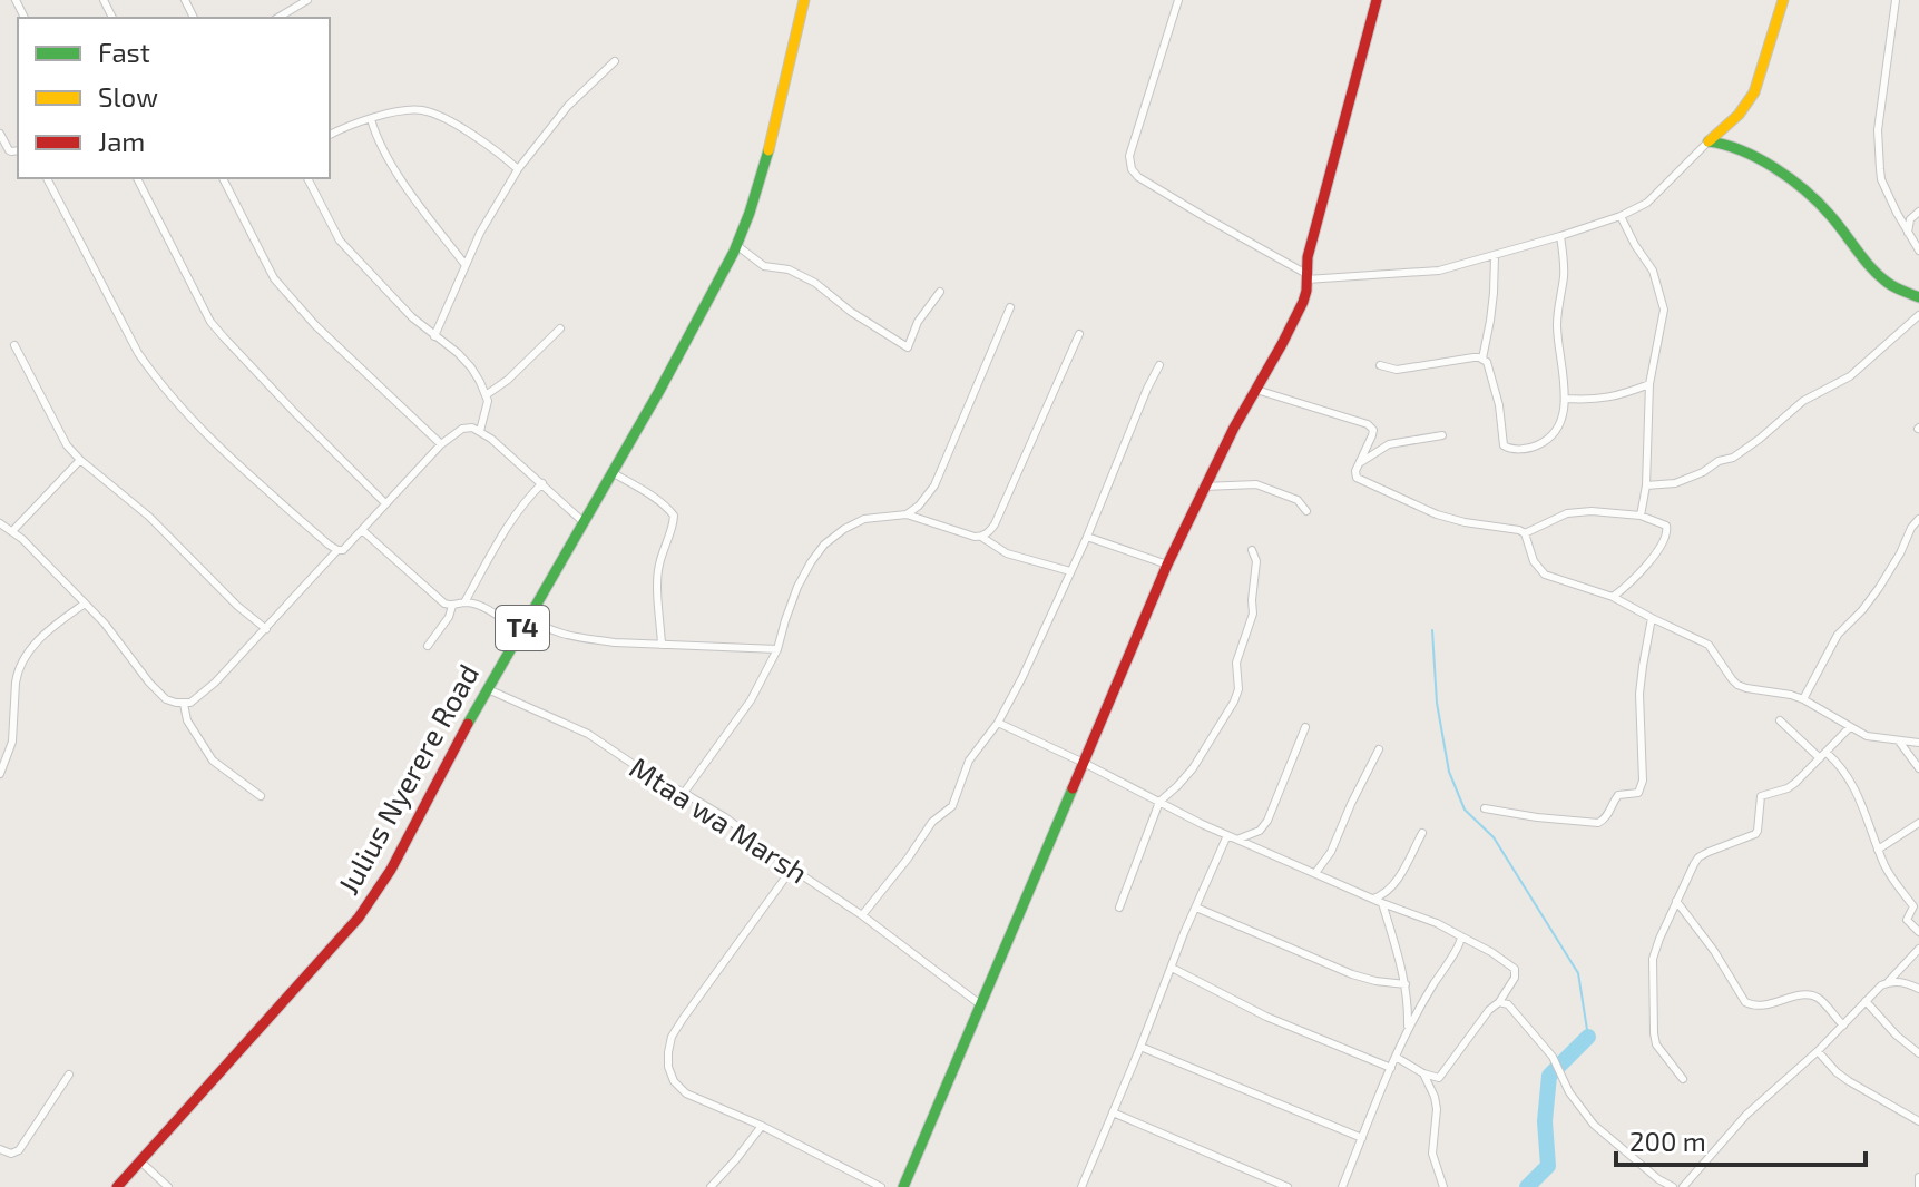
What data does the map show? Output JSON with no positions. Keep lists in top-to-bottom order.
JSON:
{
  "streets": {
    "main road": ["T4", "Julius Nyerere Road"],
    "street": ["Mtaa wa Marsh"]
  },
  "crossings": [
    ["Julius Nyerere Road", "Mtaa wa Marsh"]
  ],
  "legend": ["Fast", "Slow", "Jam"],
  "scale_bar": "200 m"
}
